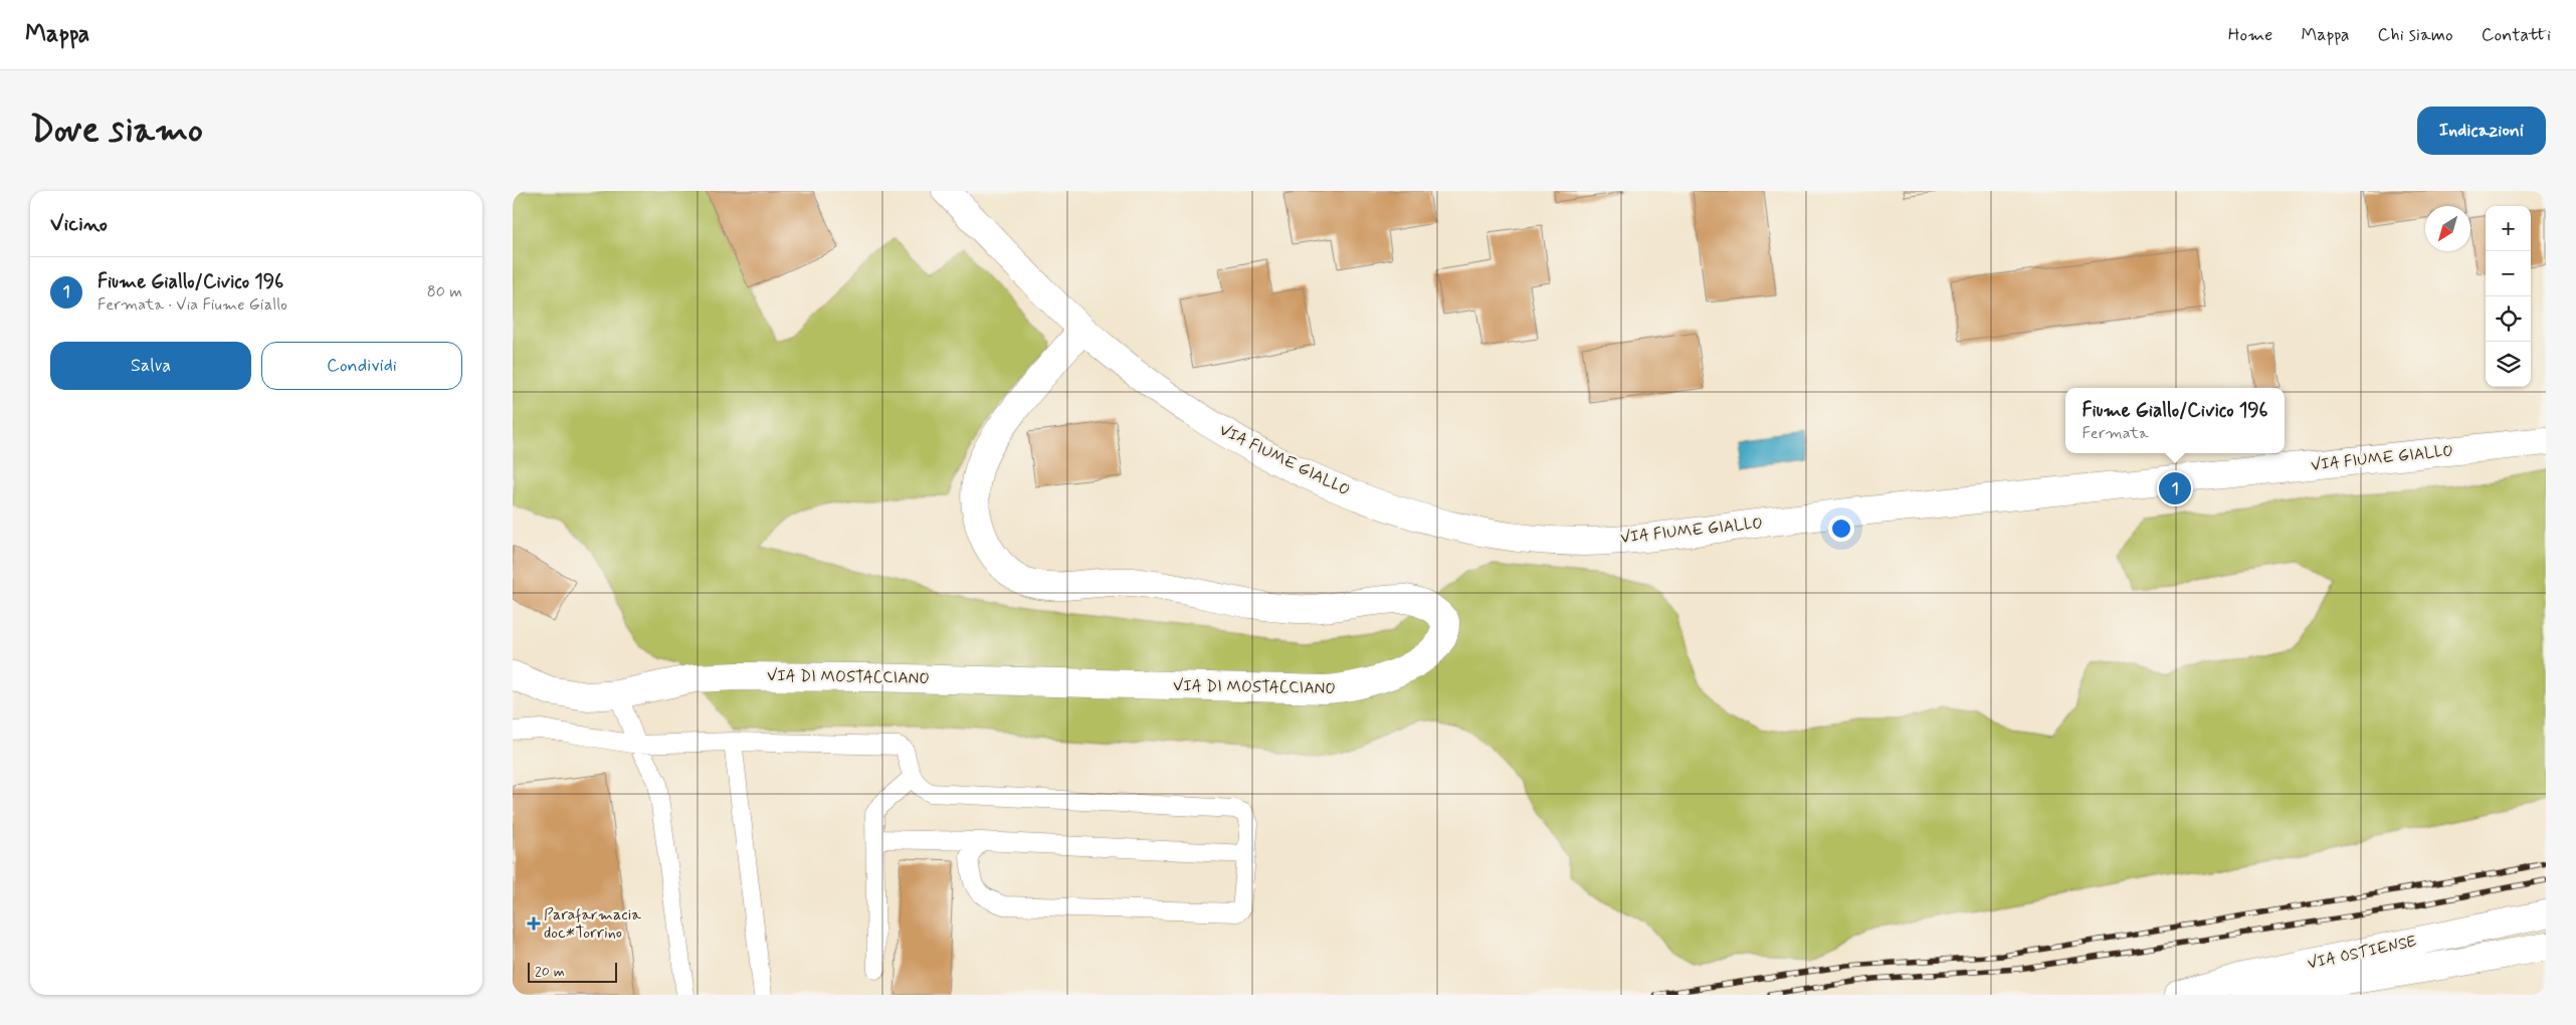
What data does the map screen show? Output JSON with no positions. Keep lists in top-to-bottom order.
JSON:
{
  "streets": {
    "street": ["VIA FIUME GIALLO", "VIA DI MOSTACCIANO", "VIA OSTIENSE"]
  },
  "crossings": [
    ["VIA FIUME GIALLO", "VIA DI MOSTACCIANO"]
  ],
  "places": {
    "health": ["Parafarmacia doc*Torrino"]
  },
  "scale_bar": "20 m",
  "north": "bottom left",
  "page": {
    "header": "Mappa",
    "nav": [
      "Home",
      "Mappa",
      "Chi siamo",
      "Contatti"
    ],
    "buttons": [
      "Indicazioni",
      ["Salva", "Condividi"]
    ],
    "title": "Dove siamo",
    "heading": "Vicino",
    "map_buttons": ["+", "−"],
    "list": [
      {
        "mark": "1",
        "name": "Fiume Giallo/Civico 196",
        "note": "Fermata · Via Fiume Giallo",
        "value": "80 m"
      }
    ],
    "popup": ["Fiume Giallo/Civico 196", "Fermata"],
    "pins": "1",
    "scale": "20 m"
  }
}
